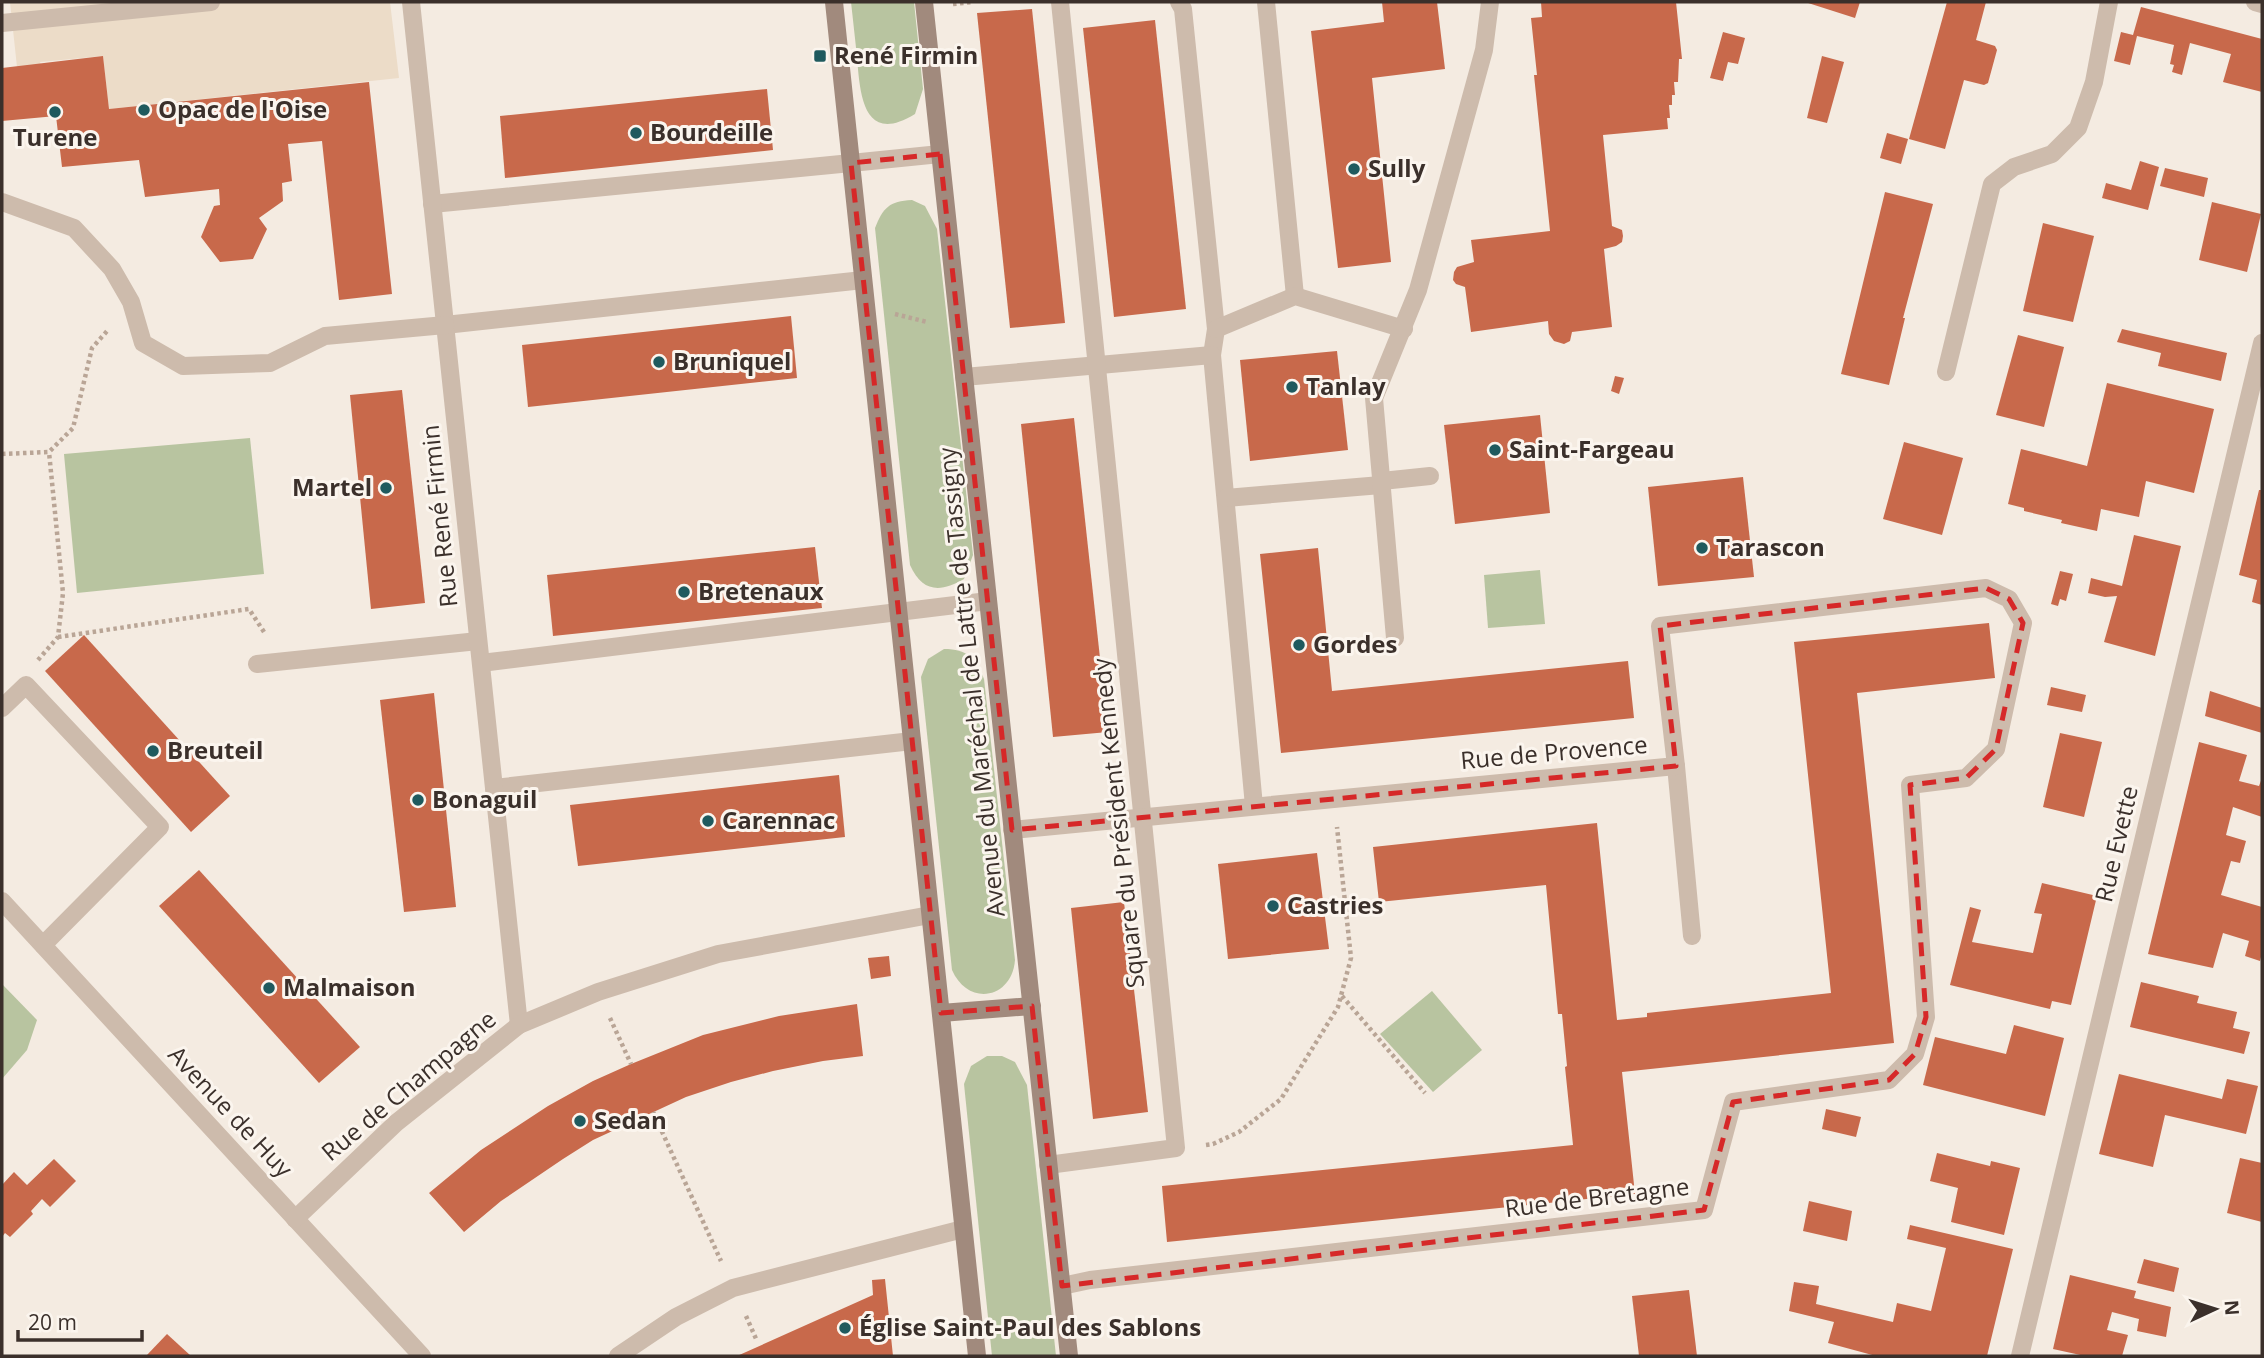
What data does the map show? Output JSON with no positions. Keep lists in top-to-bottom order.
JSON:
{
  "streets": {
    "street": [
      "Rue René Firmin",
      "Avenue du Maréchal de Lattre de Tassigny",
      "Rue de Provence",
      "Square du Président Kennedy",
      "Rue Evette",
      "Rue de Champagne",
      "Avenue de Huy",
      "Rue de Bretagne"
    ]
  },
  "crossings": [
    ["Rue René Firmin", "Rue de Champagne"],
    ["Avenue du Maréchal de Lattre de Tassigny", "Rue de Provence"],
    ["Avenue du Maréchal de Lattre de Tassigny", "Rue de Bretagne"],
    ["Rue de Provence", "Square du Président Kennedy"],
    ["Rue de Provence", "Rue de Bretagne"],
    ["Rue de Champagne", "Avenue de Huy"]
  ],
  "places": {
    "transit": ["René Firmin"],
    "other": [
      "Opac de l'Oise",
      "Turene",
      "Bourdeille",
      "Sully",
      "Bruniquel",
      "Tanlay",
      "Saint-Fargeau",
      "Martel",
      "Tarascon",
      "Bretenaux",
      "Gordes",
      "Breuteil",
      "Bonaguil",
      "Carennac",
      "Castries",
      "Malmaison",
      "Sedan",
      "Église Saint-Paul des Sablons"
    ]
  },
  "scale_bar": "20 m",
  "north": "right"
}
